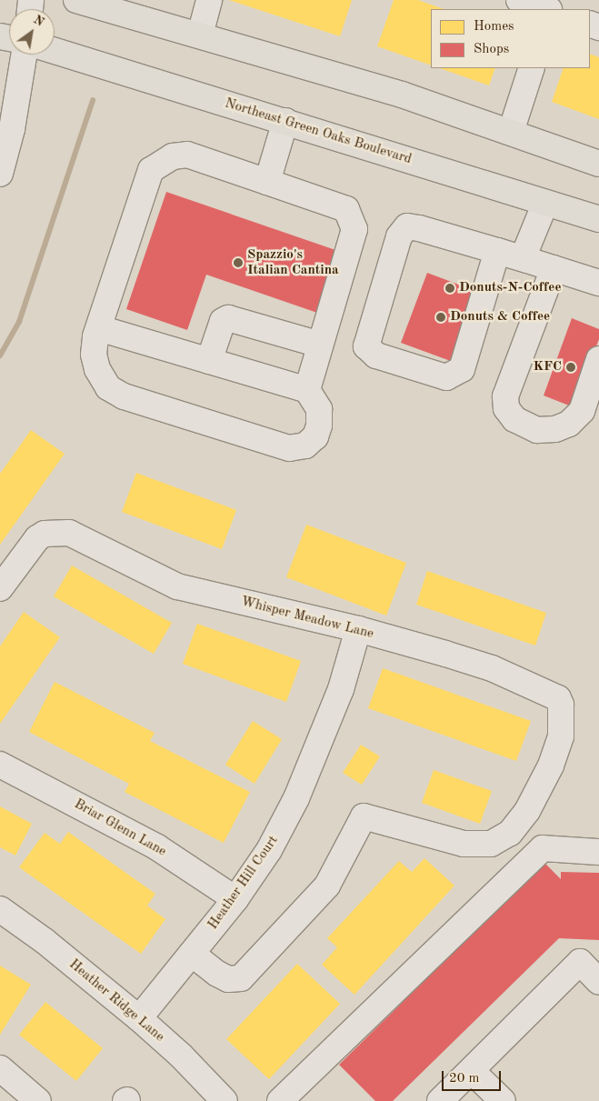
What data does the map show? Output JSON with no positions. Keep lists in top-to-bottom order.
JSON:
{
  "streets": {
    "main road": ["Northeast Green Oaks Boulevard"],
    "street": [
      "Whisper Meadow Lane",
      "Briar Glenn Lane",
      "Heather Hill Court",
      "Heather Ridge Lane"
    ]
  },
  "crossings": [
    ["Whisper Meadow Lane", "Heather Hill Court"],
    ["Briar Glenn Lane", "Heather Hill Court"],
    ["Heather Hill Court", "Heather Ridge Lane"]
  ],
  "places": [
    "Spazzio's Italian Cantina",
    "Donuts-N-Coffee",
    "Donuts & Coffee",
    "KFC"
  ],
  "legend": ["Homes", "Shops"],
  "scale_bar": "20 m",
  "north": "top right"
}
